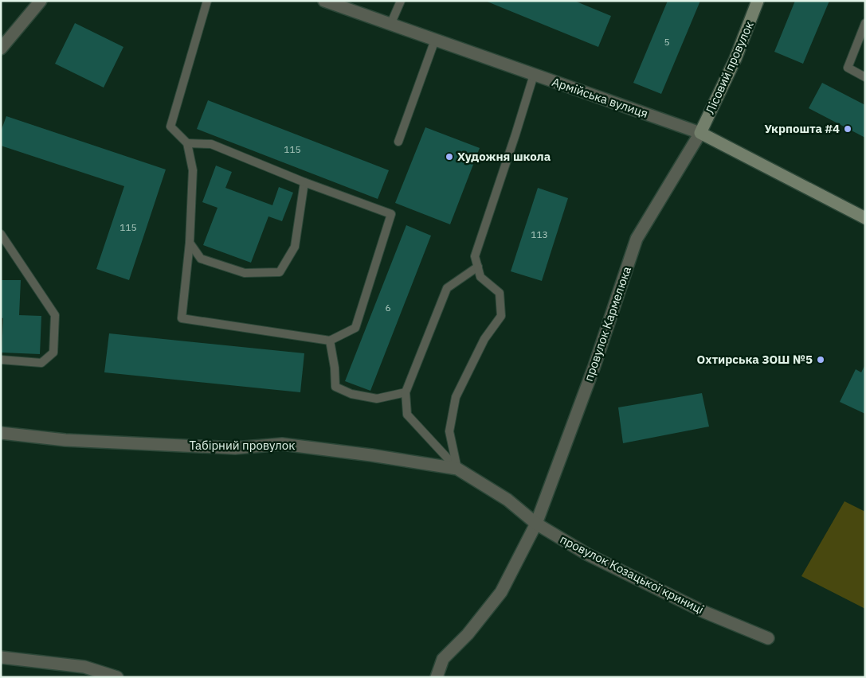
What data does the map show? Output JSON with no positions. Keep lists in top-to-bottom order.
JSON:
{
  "streets": {
    "street": [
      "Лісовий провулок",
      "Армійська вулиця",
      "провулок Кармелюка",
      "Табірний провулок",
      "провулок Козацької криниці"
    ]
  },
  "crossings": [
    ["Лісовий провулок", "Армійська вулиця"],
    ["Лісовий провулок", "провулок Кармелюка"],
    ["Армійська вулиця", "провулок Кармелюка"],
    ["провулок Кармелюка", "Табірний провулок"],
    ["провулок Кармелюка", "провулок Козацької криниці"],
    ["Табірний провулок", "провулок Козацької криниці"]
  ],
  "places": ["Укрпошта #4", "Художня школа", "Охтирська ЗОШ №5"],
  "house_numbers": [
    "5",
    "115",
    "115",
    "113",
    "6"
  ]
}
